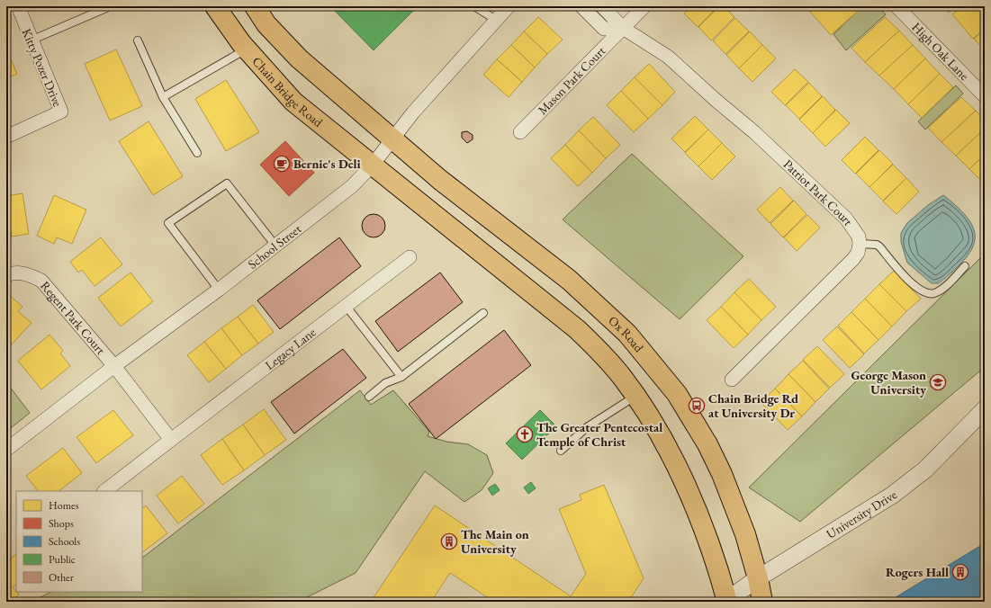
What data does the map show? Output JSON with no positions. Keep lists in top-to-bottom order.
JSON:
{
  "streets": {
    "main road": ["Chain Bridge Road", "Ox Road"],
    "street": [
      "High Oak Lane",
      "Kitty Pozer Drive",
      "Mason Park Court",
      "Patriot Park Court",
      "School Street",
      "Regent Park Court",
      "Legacy Lane",
      "University Drive"
    ]
  },
  "crossings": [
    ["Mason Park Court", "Patriot Park Court"],
    ["Chain Bridge Road", "School Street"],
    ["School Street", "Regent Park Court"],
    ["School Street", "Ox Road"],
    ["Ox Road", "University Drive"]
  ],
  "places": {
    "cafe": ["Bernie's Deli"],
    "school or university": ["George Mason University"],
    "bus stop": ["Chain Bridge Rd at University Dr"],
    "church": ["The Greater Pentecostal Temple of Christ"],
    "building": ["The Main on University", "Rogers Hall"]
  },
  "legend": [
    "Homes",
    "Shops",
    "Schools",
    "Public",
    "Other"
  ]
}
